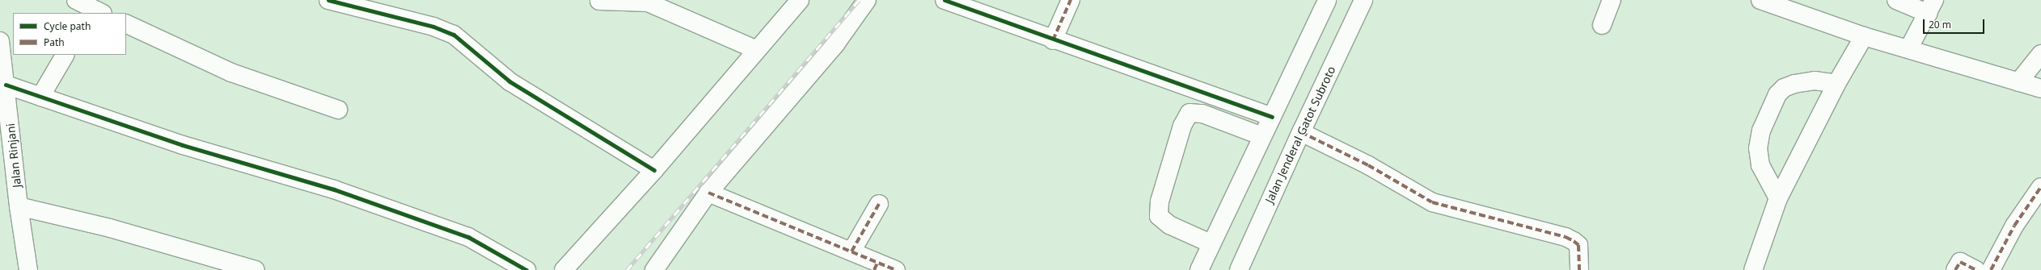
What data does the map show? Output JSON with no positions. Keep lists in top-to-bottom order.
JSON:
{
  "streets": {
    "street": ["Jalan Jenderal Gatot Subroto", "Jalan Rinjani"]
  },
  "legend": ["Cycle path", "Path"],
  "scale_bar": "20 m"
}
